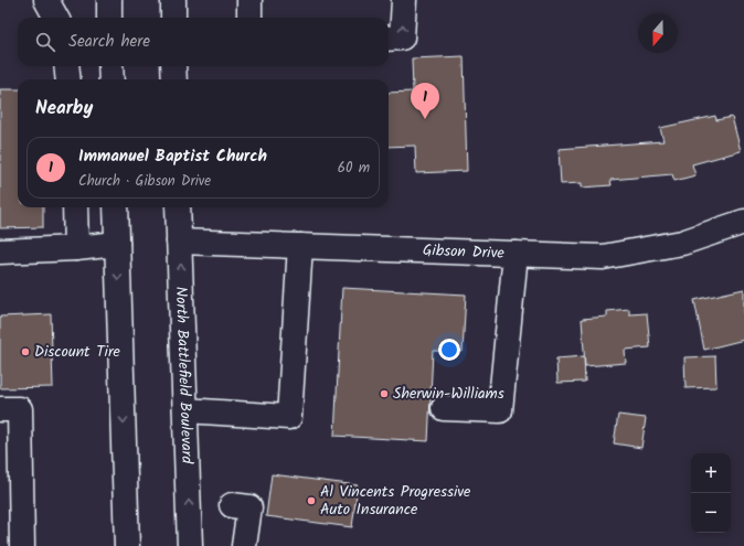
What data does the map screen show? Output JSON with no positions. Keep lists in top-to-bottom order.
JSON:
{
  "streets": {
    "main road": ["Gibson Drive", "North Battlefield Boulevard"]
  },
  "crossings": [
    ["Gibson Drive", "North Battlefield Boulevard"]
  ],
  "places": ["Discount Tire", "Sherwin-Williams", "Al Vincents Progressive Auto Insurance"],
  "north": "bottom",
  "page": {
    "search": "Search here",
    "heading": "Nearby",
    "pins": "1",
    "list": [
      {
        "mark": "1",
        "name": "Immanuel Baptist Church",
        "note": "Church · Gibson Drive",
        "value": "60 m"
      }
    ],
    "map_buttons": ["+", "−"]
  }
}
